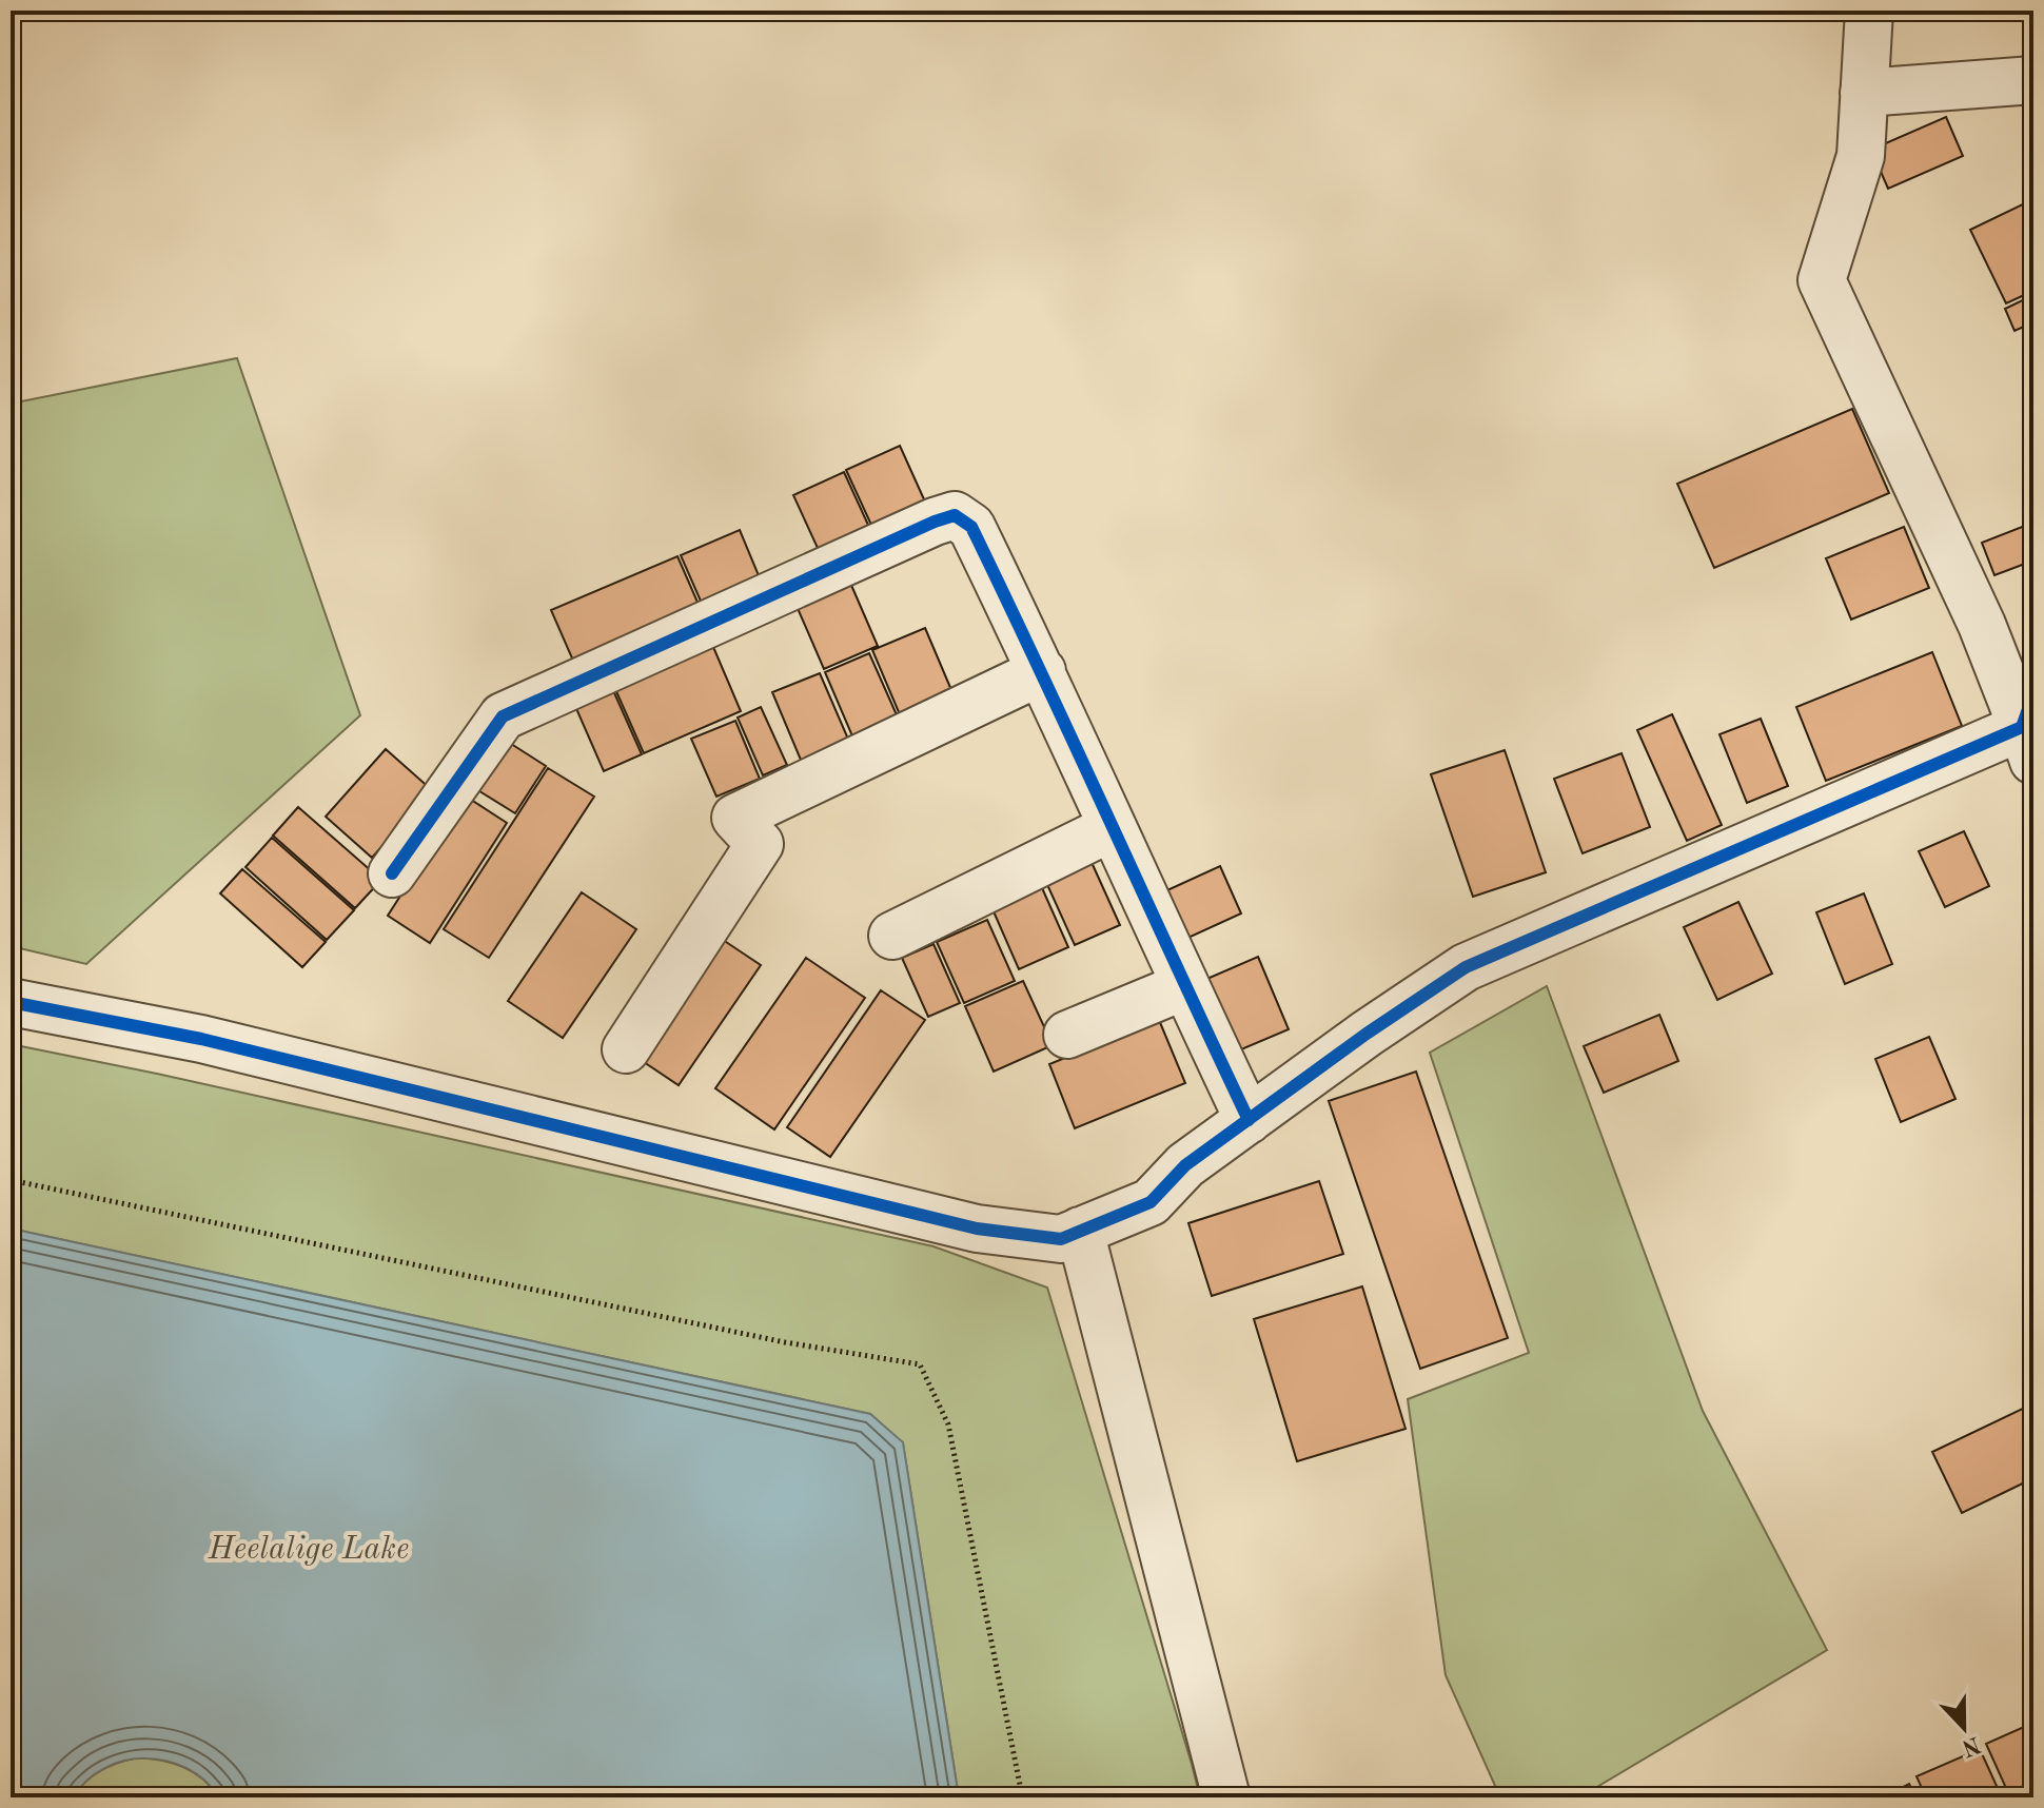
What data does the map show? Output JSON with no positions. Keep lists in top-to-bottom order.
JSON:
{
  "water": ["Heelalige Lake"],
  "north": "bottom"
}
